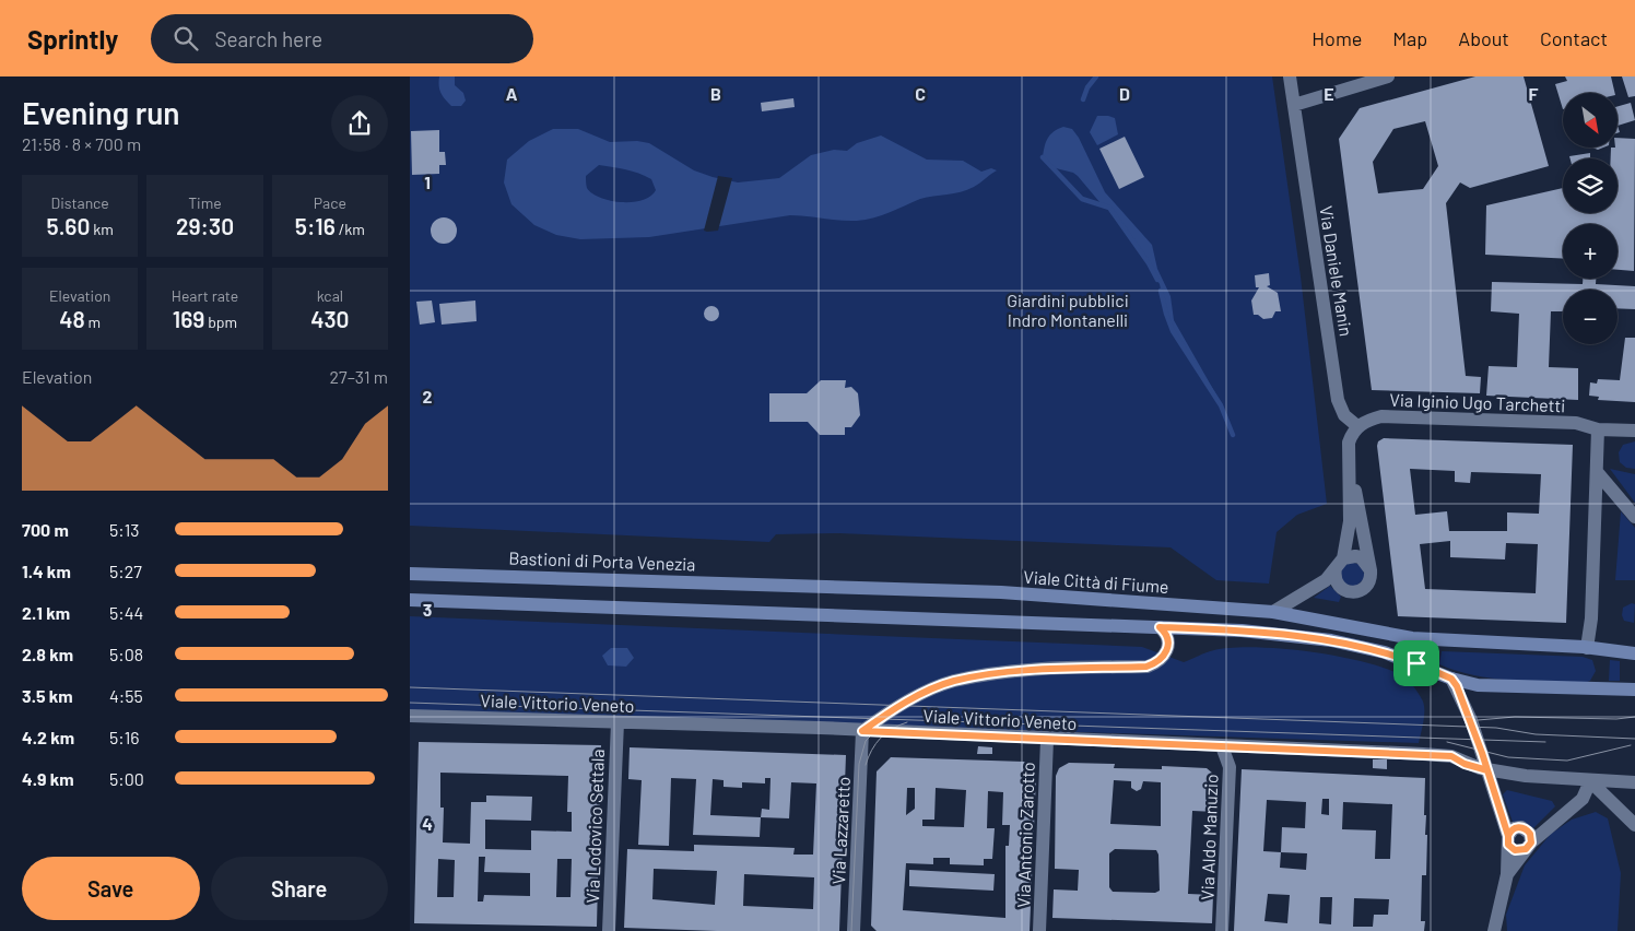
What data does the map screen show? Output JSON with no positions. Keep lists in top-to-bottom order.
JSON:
{
  "streets": {
    "main road": ["Bastioni di Porta Venezia", "Viale Città di Fiume"],
    "street": [
      "Via Daniele Manin",
      "Via Iginio Ugo Tarchetti",
      "Viale Vittorio Veneto",
      "Via Lodovico Settala",
      "Via Lazzaretto",
      "Via Antonio Zarotto",
      "Via Aldo Manuzio"
    ]
  },
  "crossings": [
    ["Via Daniele Manin", "Via Iginio Ugo Tarchetti"],
    ["Bastioni di Porta Venezia", "Viale Città di Fiume"],
    ["Viale Vittorio Veneto", "Via Lodovico Settala"],
    ["Viale Vittorio Veneto", "Via Lazzaretto"],
    ["Viale Vittorio Veneto", "Via Antonio Zarotto"],
    ["Viale Vittorio Veneto", "Via Aldo Manuzio"]
  ],
  "parks": ["Giardini pubblici Indro Montanelli"],
  "north": "bottom right",
  "page": {
    "header": "Sprintly",
    "search": "Search here",
    "nav": [
      "Home",
      "Map",
      "About",
      "Contact"
    ],
    "heading": ["Evening run", "21:58 · 8 × 700 m"],
    "map_buttons": ["+", "−"],
    "stats": [
      ["Distance", "5.60 km"],
      ["Time", "29:30"],
      ["Pace", "5:16 /km"],
      ["Elevation", "48 m"],
      ["Heart rate", "169 bpm"],
      ["kcal", "430"]
    ],
    "chart": ["Elevation", "27–31 m"],
    "list": [
      {
        "name": "700 m",
        "note": "5:13"
      },
      {
        "name": "1.4 km",
        "note": "5:27"
      },
      {
        "name": "2.1 km",
        "note": "5:44"
      },
      {
        "name": "2.8 km",
        "note": "5:08"
      },
      {
        "name": "3.5 km",
        "note": "4:55"
      },
      {
        "name": "4.2 km",
        "note": "5:16"
      },
      {
        "name": "4.9 km",
        "note": "5:00"
      }
    ],
    "buttons": ["Save", "Share"]
  },
  "grid": {
    "columns": [
      "A",
      "B",
      "C",
      "D",
      "E",
      "F"
    ],
    "rows": [
      "1",
      "2",
      "3",
      "4"
    ]
  }
}
